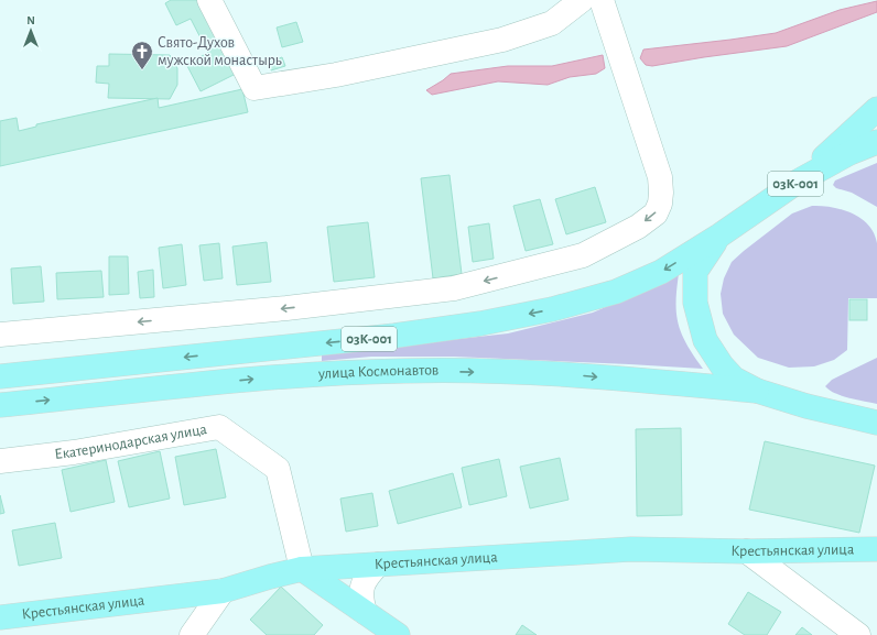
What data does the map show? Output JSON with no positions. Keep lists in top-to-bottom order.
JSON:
{
  "streets": {
    "main road": ["03К-001", "улица Космонавтов", "Крестьянская улица"],
    "street": ["Екатеринодарская улица"]
  },
  "crossings": [
    ["03К-001", "улица Космонавтов"],
    ["Екатеринодарская улица", "Крестьянская улица"]
  ],
  "places": {
    "church": ["Свято-Духов мужской монастырь"]
  },
  "north": "top"
}
